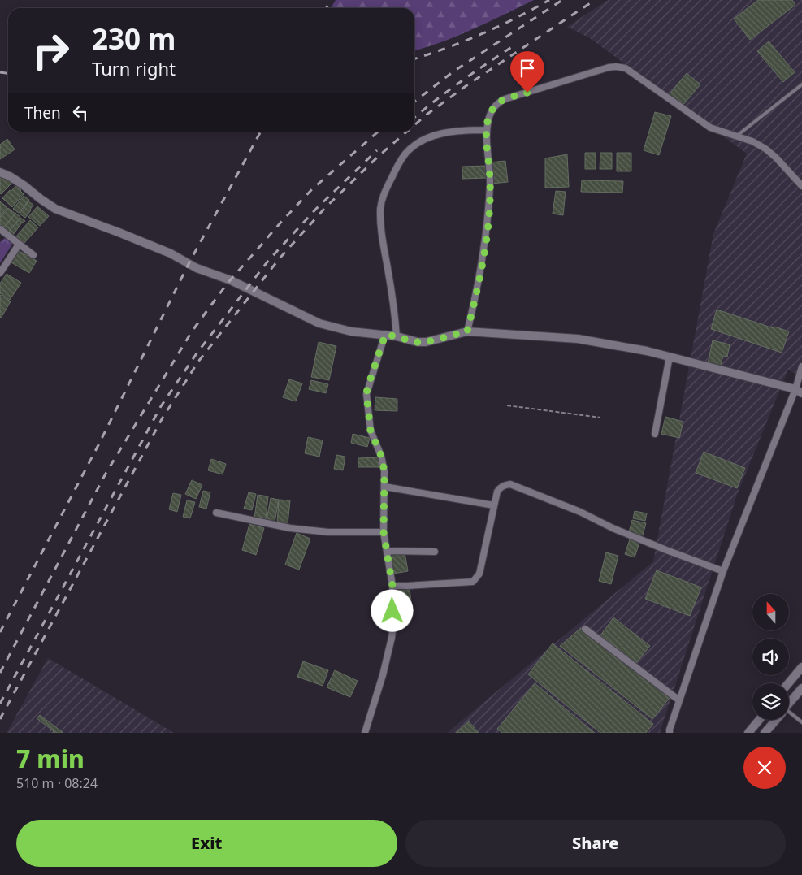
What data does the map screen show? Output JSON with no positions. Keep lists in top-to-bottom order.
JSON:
{
  "north": "top",
  "page": {
    "turn": ["230 m", "Turn right"],
    "then": "Then",
    "heading": ["7 min", "510 m · 08:24"],
    "buttons": ["Exit", "Share"]
  }
}
